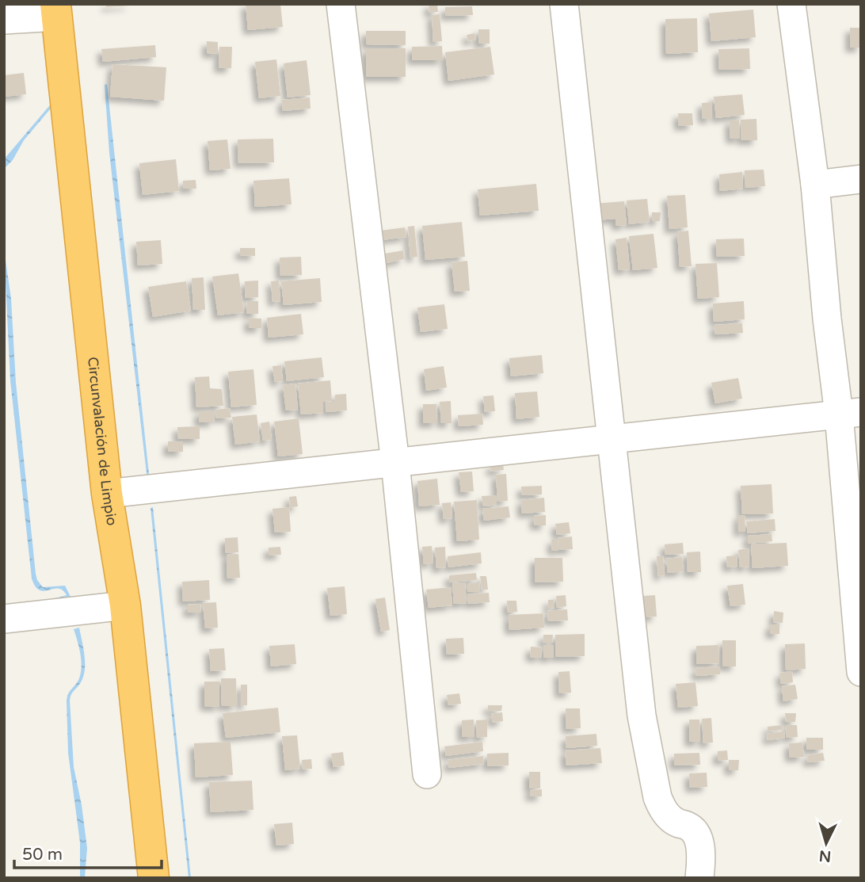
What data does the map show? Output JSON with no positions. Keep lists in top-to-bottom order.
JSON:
{
  "streets": {
    "highway": ["Circunvalación de Limpio"]
  },
  "scale_bar": "50 m",
  "north": "bottom"
}
